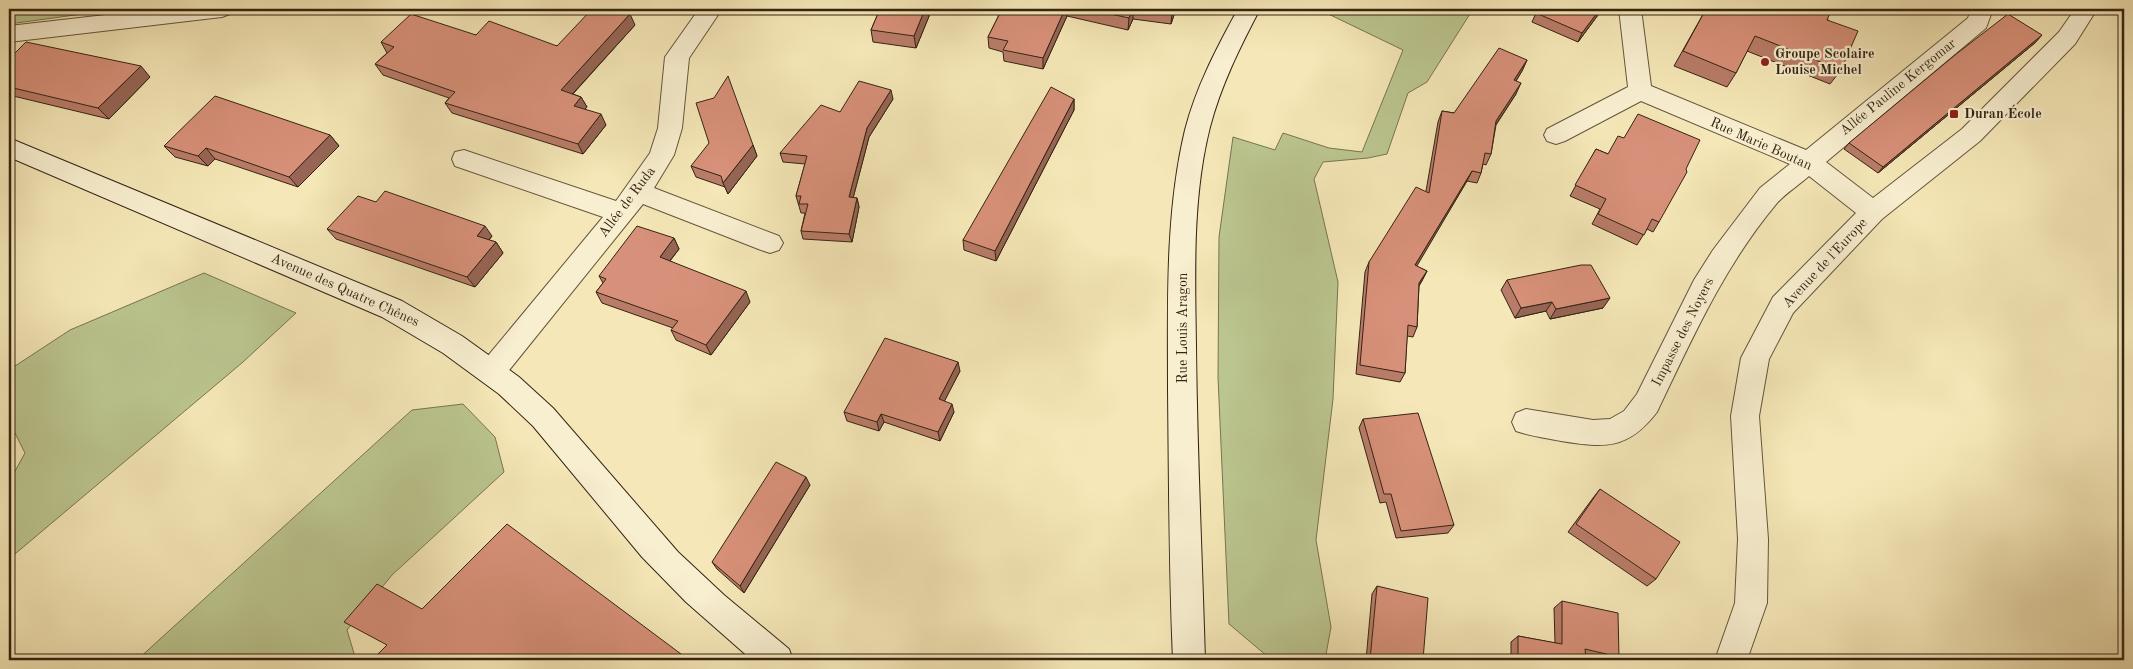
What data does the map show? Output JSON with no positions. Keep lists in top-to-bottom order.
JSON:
{
  "streets": {
    "street": [
      "Allée Pauline Kergomar",
      "Rue Marie Boutan",
      "Allée de Ruda",
      "Avenue de l'Europe",
      "Avenue des Quatre Chênes",
      "Rue Louis Aragon",
      "Impasse des Noyers"
    ]
  },
  "crossings": [
    ["Allée Pauline Kergomar", "Rue Marie Boutan"],
    ["Allée Pauline Kergomar", "Impasse des Noyers"],
    ["Rue Marie Boutan", "Avenue de l'Europe"],
    ["Rue Marie Boutan", "Impasse des Noyers"],
    ["Allée de Ruda", "Avenue des Quatre Chênes"]
  ],
  "places": {
    "other": ["Groupe Scolaire Louise Michel"],
    "transit": ["Duran École"]
  }
}
